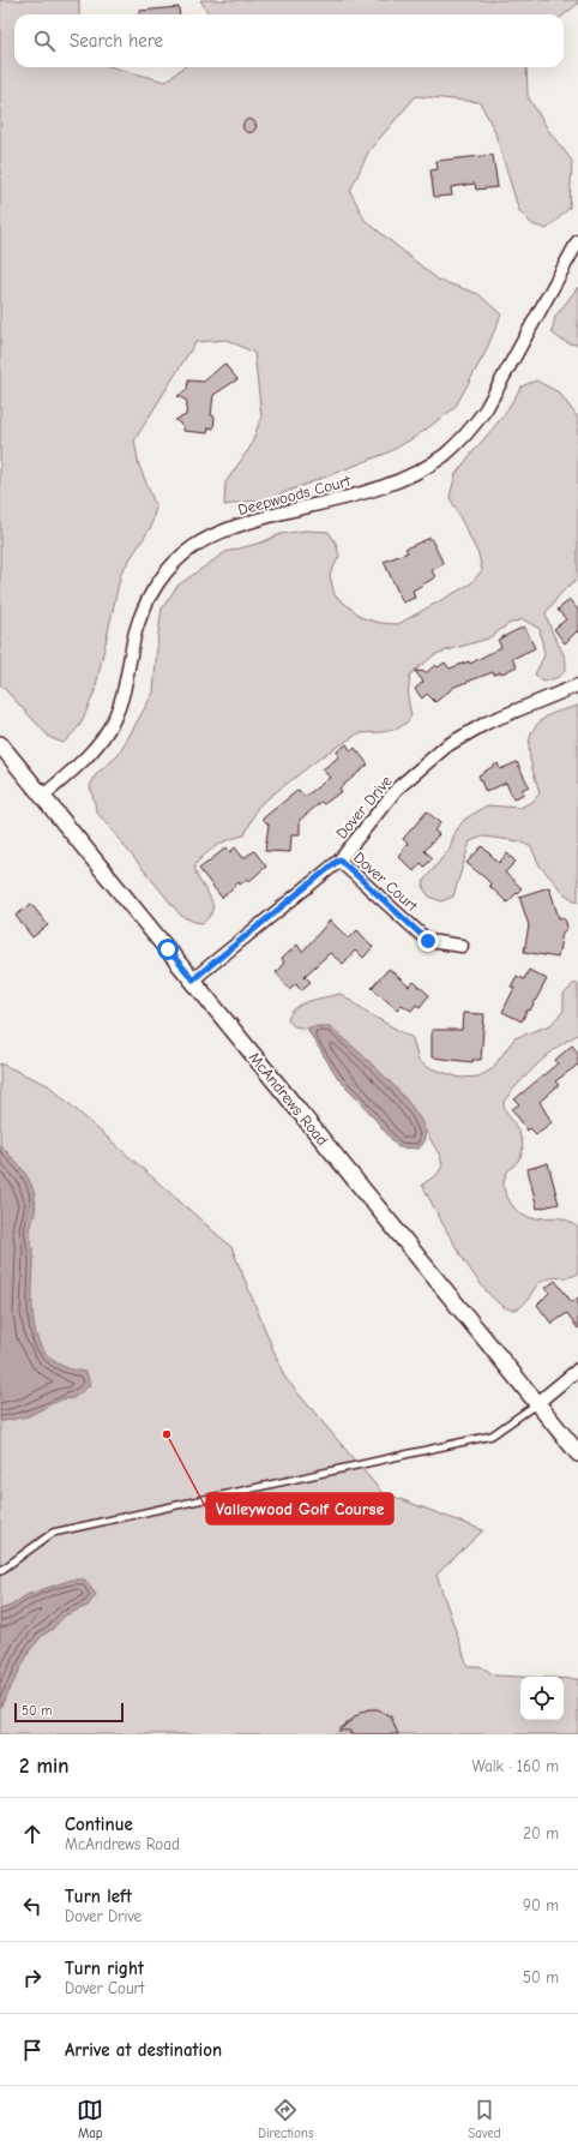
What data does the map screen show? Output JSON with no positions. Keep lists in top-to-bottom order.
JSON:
{
  "streets": {
    "main road": ["McAndrews Road"],
    "street": ["Deepwoods Court", "Dover Drive", "Dover Court"]
  },
  "crossings": [
    ["Deepwoods Court", "McAndrews Road"],
    ["Dover Drive", "Dover Court"],
    ["Dover Drive", "McAndrews Road"]
  ],
  "places": ["Valleywood Golf Course"],
  "scale_bar": "50 m",
  "page": {
    "search": "Search here",
    "scale": "50 m",
    "heading": ["2 min", "Walk · 160 m"],
    "list": [
      ["Continue", "McAndrews Road", "20 m"],
      ["Turn left", "Dover Drive", "90 m"],
      ["Turn right", "Dover Court", "50 m"],
      "Arrive at destination"
    ],
    "nav": ["Map", "Directions", "Saved"]
  }
}
